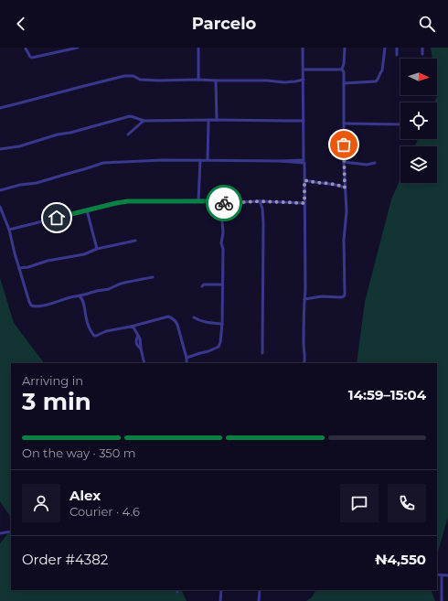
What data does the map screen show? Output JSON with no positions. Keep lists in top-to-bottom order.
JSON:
{
  "north": "right",
  "page": {
    "header": "Parcelo",
    "heading": ["3 min", "Arriving in", "14:59–15:04"],
    "panel": [
      "Alex",
      "Courier · 4.6",
      "Order #4382",
      "₦4,550"
    ],
    "bar": "On the way · 350 m"
  }
}
